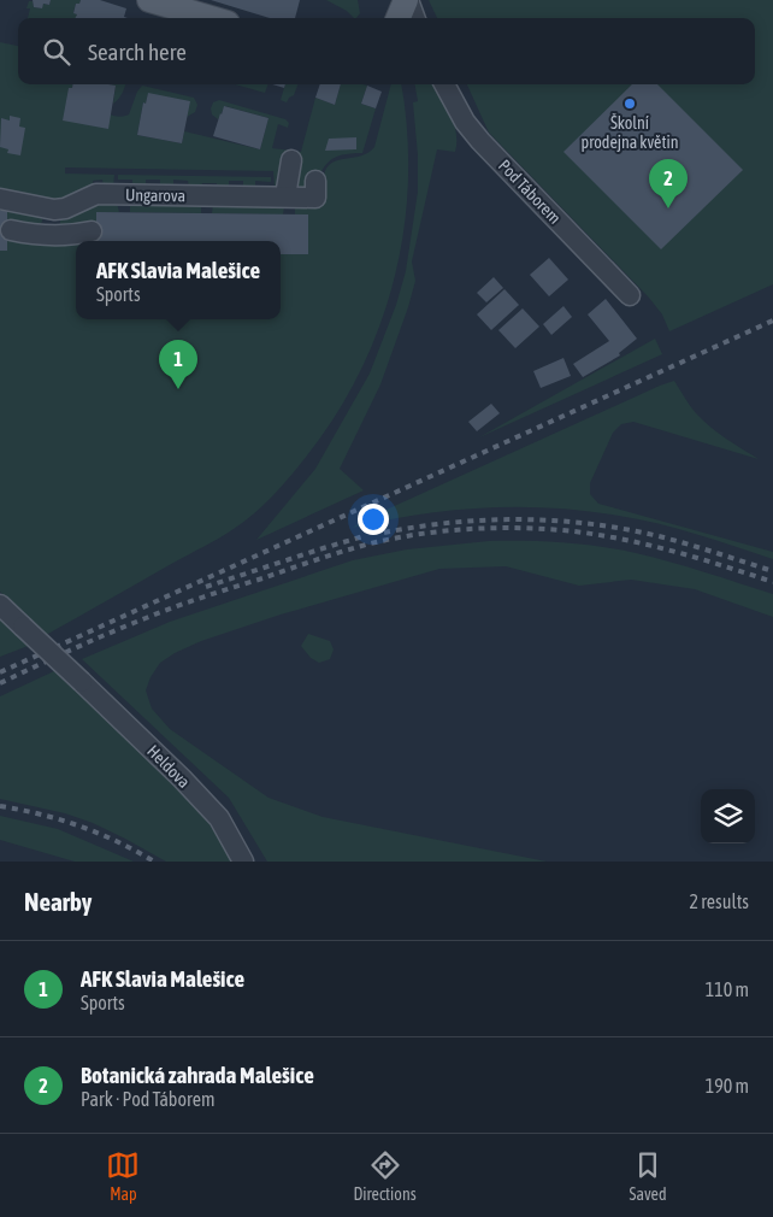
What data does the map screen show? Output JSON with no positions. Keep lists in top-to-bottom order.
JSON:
{
  "streets": {
    "street": ["Pod Táborem", "Ungarova", "Heldova"]
  },
  "places": ["Školní prodejna květin"],
  "page": {
    "search": "Search here",
    "pins": ["2", "1"],
    "popup": ["AFK Slavia Malešice", "Sports"],
    "heading": ["Nearby", "2 results"],
    "list": [
      {
        "mark": "1",
        "name": "AFK Slavia Malešice",
        "note": "Sports",
        "value": "110 m"
      },
      {
        "mark": "2",
        "name": "Botanická zahrada Malešice",
        "note": "Park · Pod Táborem",
        "value": "190 m"
      }
    ],
    "nav": ["Map", "Directions", "Saved"]
  }
}
